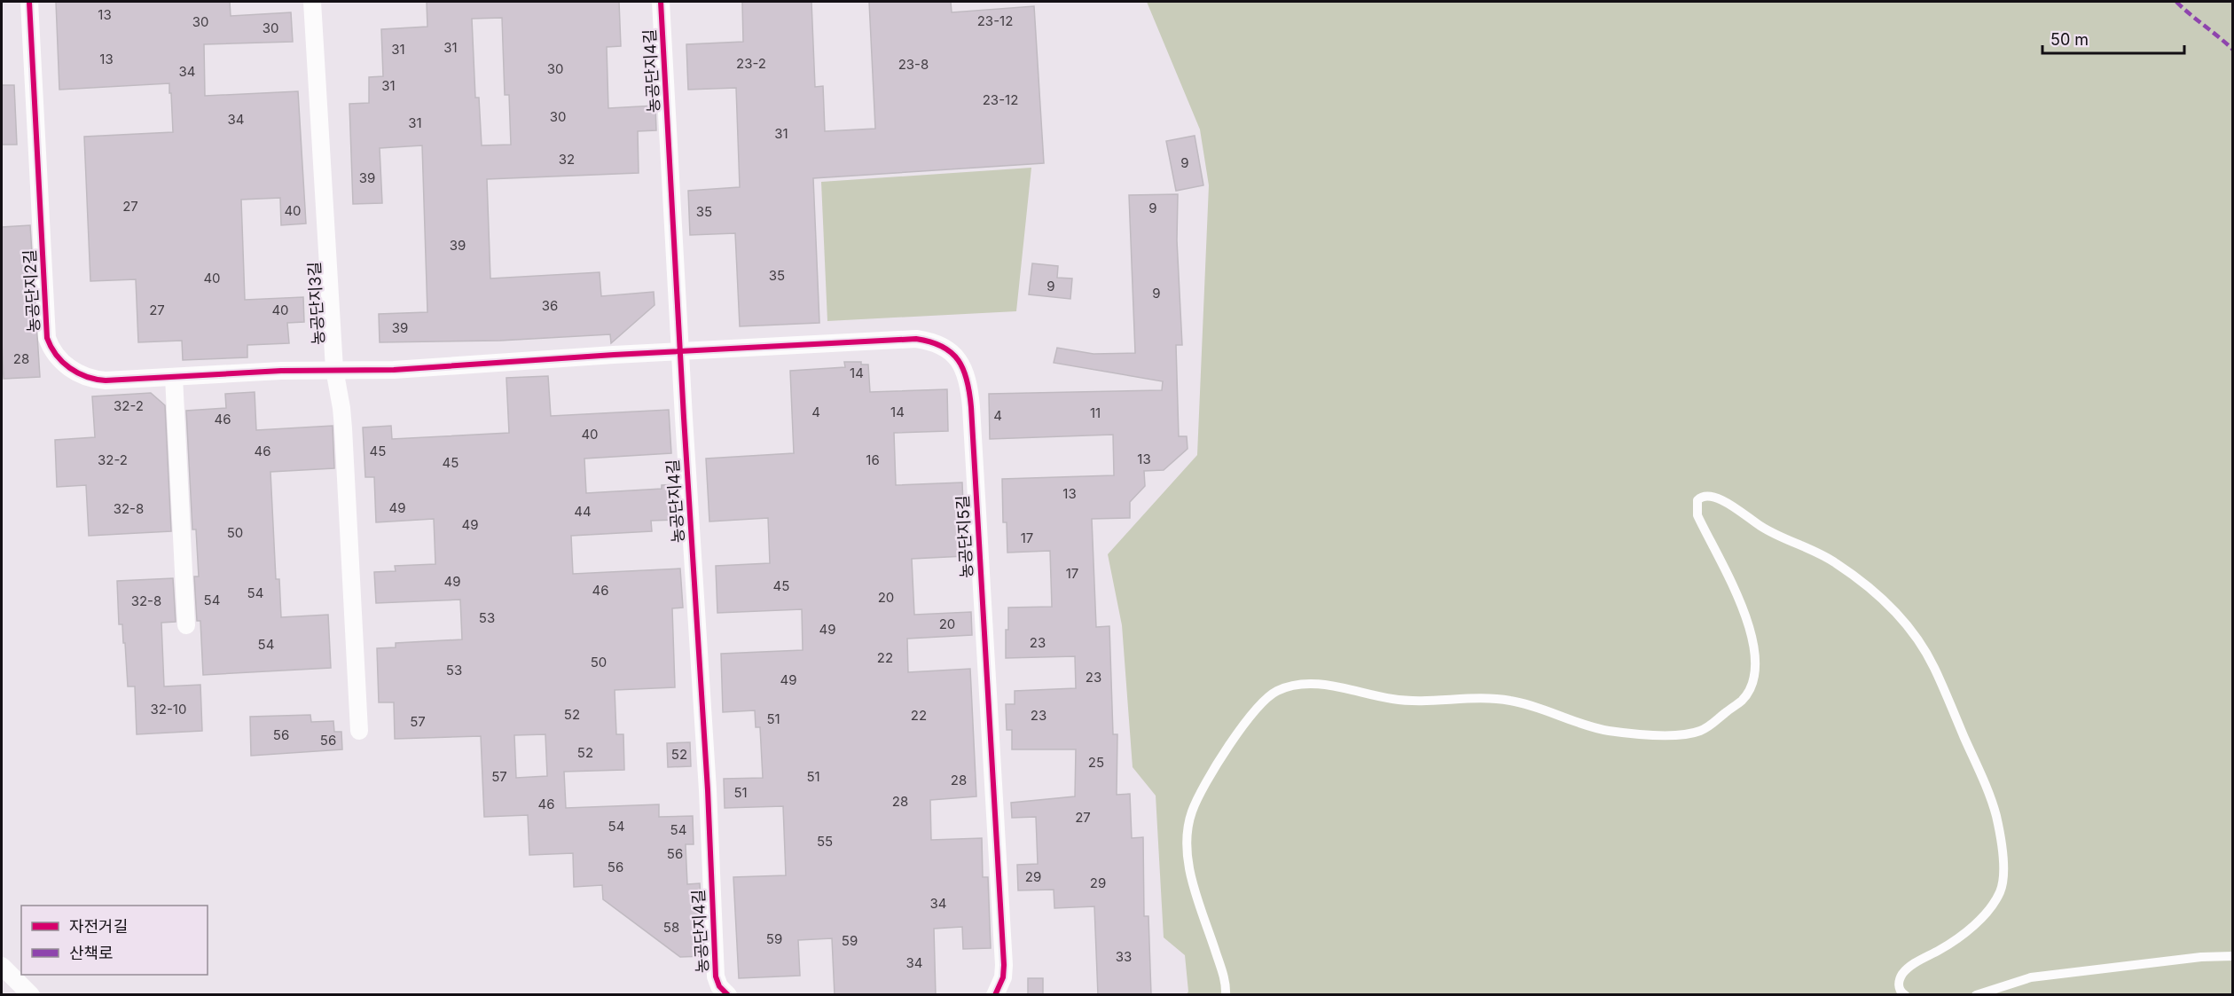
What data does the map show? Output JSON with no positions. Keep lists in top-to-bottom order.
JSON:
{
  "streets": {
    "street": [
      "농공단지4길",
      "농공단지2길",
      "농공단지3길",
      "농공단지5길"
    ]
  },
  "crossings": [
    ["농공단지4길", "농공단지5길"],
    ["농공단지2길", "농공단지3길"],
    ["농공단지2길", "농공단지5길"],
    ["농공단지3길", "농공단지5길"]
  ],
  "house_numbers": [
    "13",
    "23-12",
    "30",
    "30",
    "31",
    "31",
    "13",
    "23-2",
    "23-8",
    "30",
    "34",
    "31",
    "23-12",
    "30",
    "34",
    "31",
    "31",
    "32",
    "9",
    "39",
    "27",
    "9",
    "40",
    "35",
    "39",
    "35",
    "40",
    "9",
    "9",
    "36",
    "27",
    "40",
    "39",
    "28",
    "14",
    "32-2",
    "4",
    "14",
    "11",
    "4",
    "46",
    "40",
    "46",
    "45",
    "13",
    "32-2",
    "16",
    "45",
    "13",
    "49",
    "32-8",
    "44",
    "49",
    "50",
    "17",
    "17",
    "49",
    "45",
    "46",
    "54",
    "20",
    "54",
    "32-8",
    "53",
    "20",
    "49",
    "23",
    "54",
    "22",
    "50",
    "53",
    "23",
    "49",
    "32-10",
    "52",
    "22",
    "23",
    "51",
    "57",
    "56",
    "56",
    "52",
    "52",
    "25",
    "57",
    "51",
    "28",
    "51",
    "28",
    "46",
    "27",
    "54",
    "54",
    "55",
    "56",
    "56",
    "29",
    "29",
    "34",
    "58",
    "59",
    "59",
    "33",
    "34"
  ],
  "legend": ["자전거길", "산책로"],
  "scale_bar": "50 m"
}
